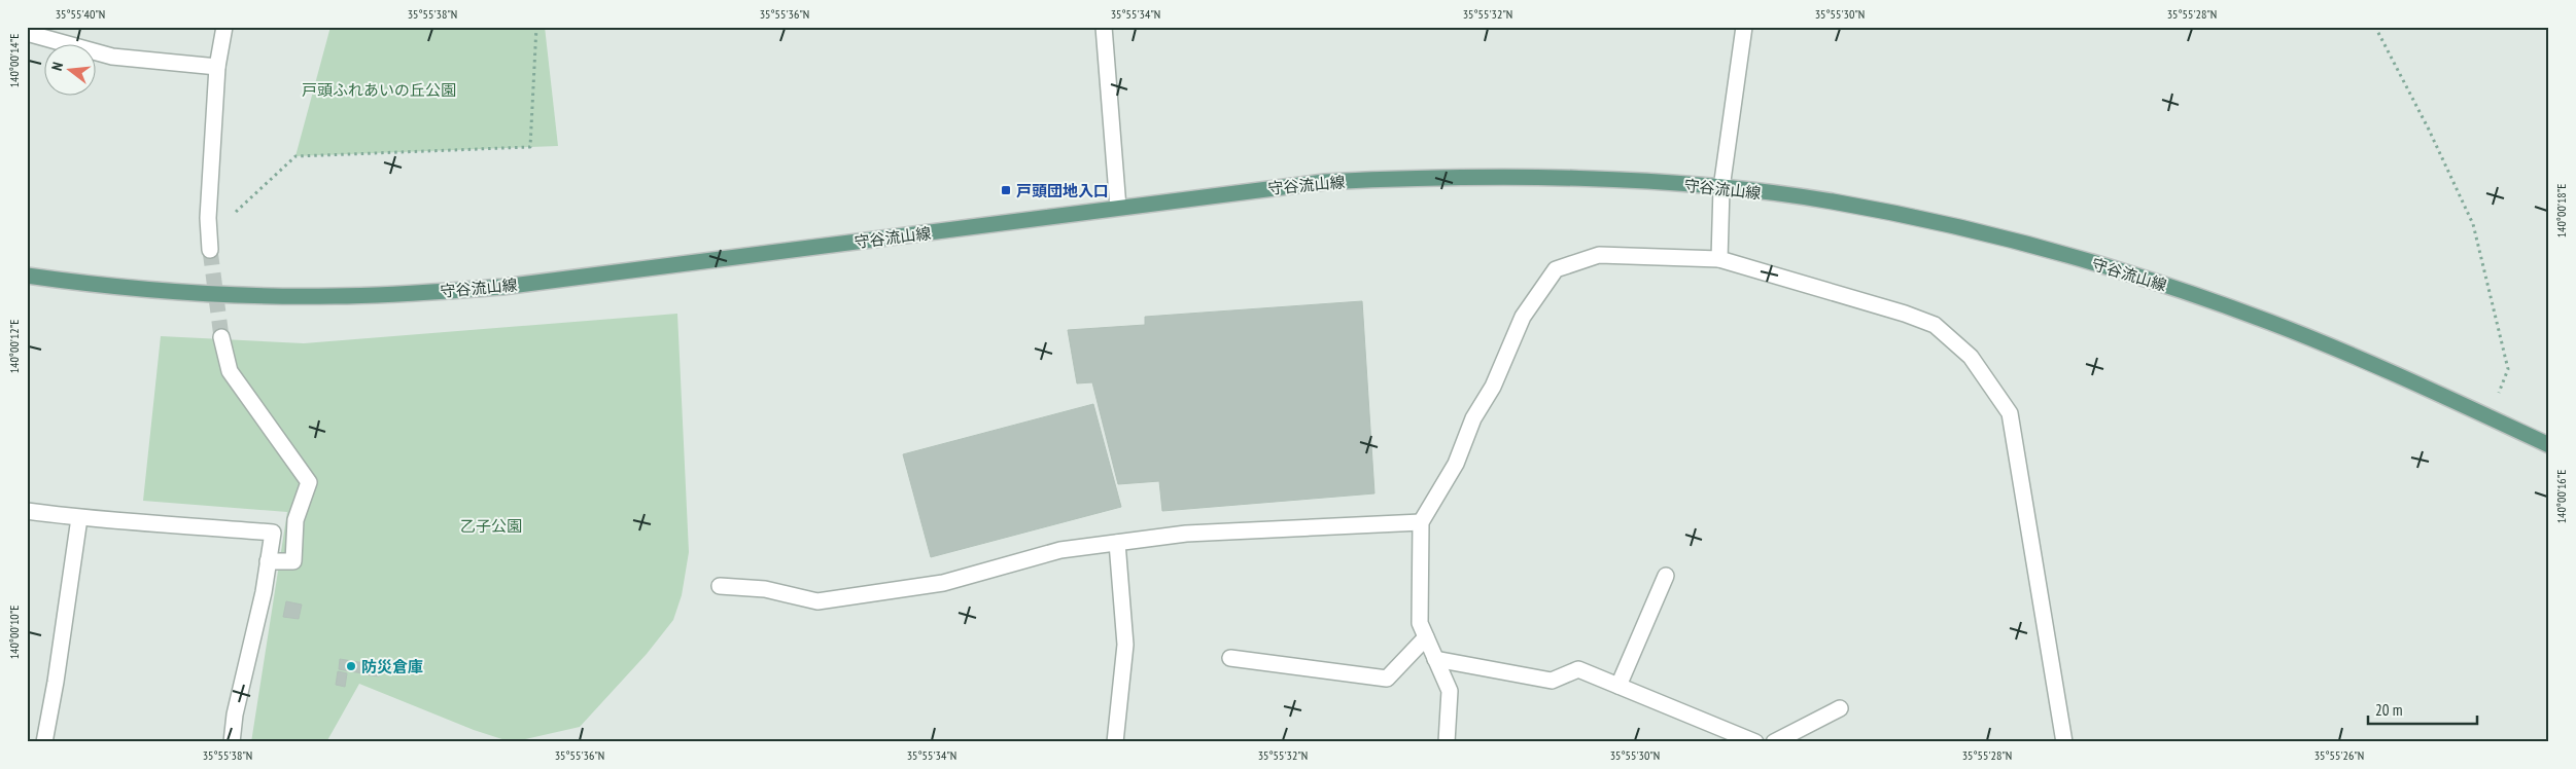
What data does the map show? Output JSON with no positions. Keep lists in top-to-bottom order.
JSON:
{
  "streets": {
    "main road": ["守谷流山線"]
  },
  "parks": ["戸頭ふれあいの丘公園", "乙子公園"],
  "places": {
    "transit": ["戸頭団地入口"],
    "other": ["防災倉庫"]
  },
  "scale_bar": "20 m",
  "north": "left",
  "coordinates": [
    "35°55'40\"N",
    "35°55'38\"N",
    "35°55'36\"N",
    "35°55'34\"N",
    "35°55'32\"N",
    "35°55'30\"N",
    "35°55'28\"N",
    "140°00'14\"E",
    "140°00'18\"E",
    "140°00'12\"E",
    "140°00'16\"E",
    "140°00'10\"E",
    "35°55'26\"N"
  ]
}
